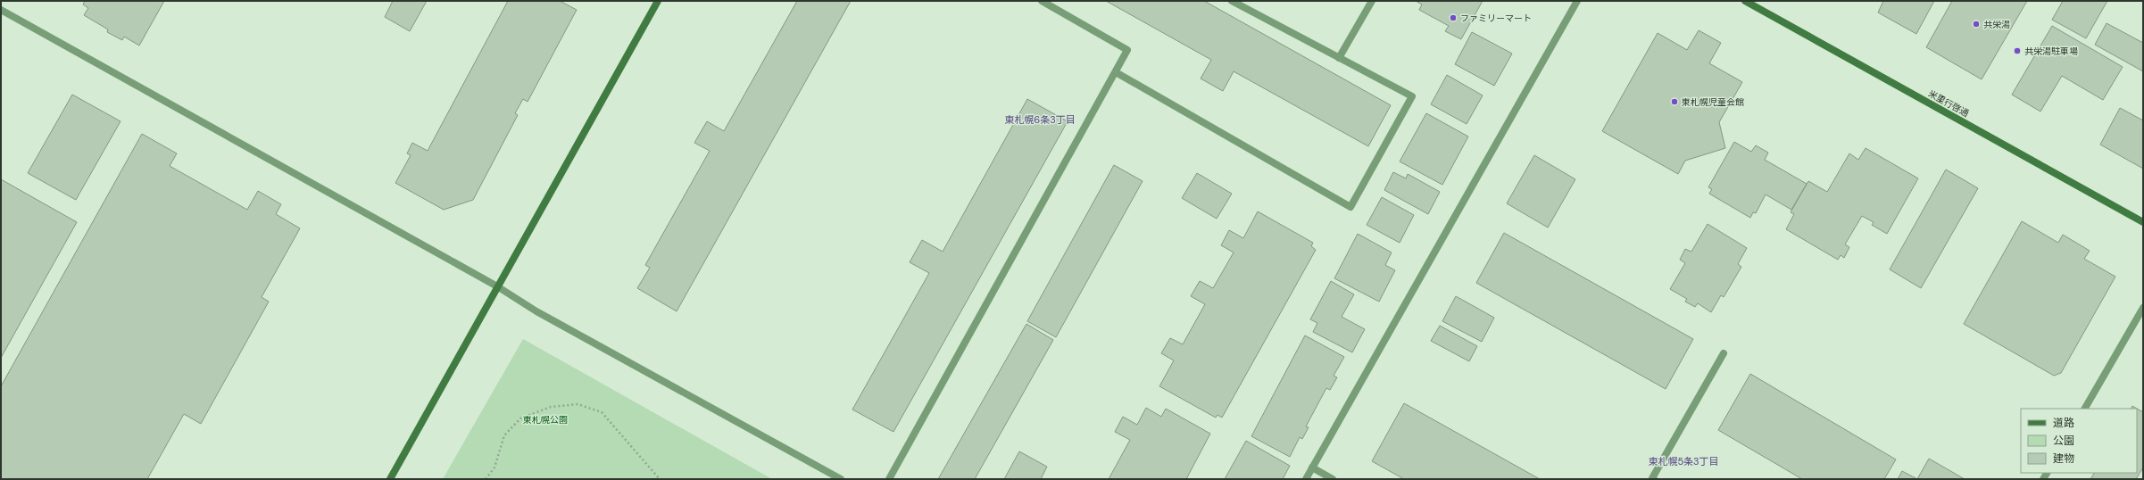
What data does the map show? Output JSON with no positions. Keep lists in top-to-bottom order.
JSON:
{
  "streets": {
    "street": ["米里行啓通"]
  },
  "districts": ["東札幌6条3丁目", "東札幌5条3丁目"],
  "parks": ["東札幌公園"],
  "places": [
    "ファミリーマート",
    "共栄湯",
    "共栄湯駐車場",
    "東札幌児童会館"
  ],
  "legend": ["道路", "公園", "建物"]
}
